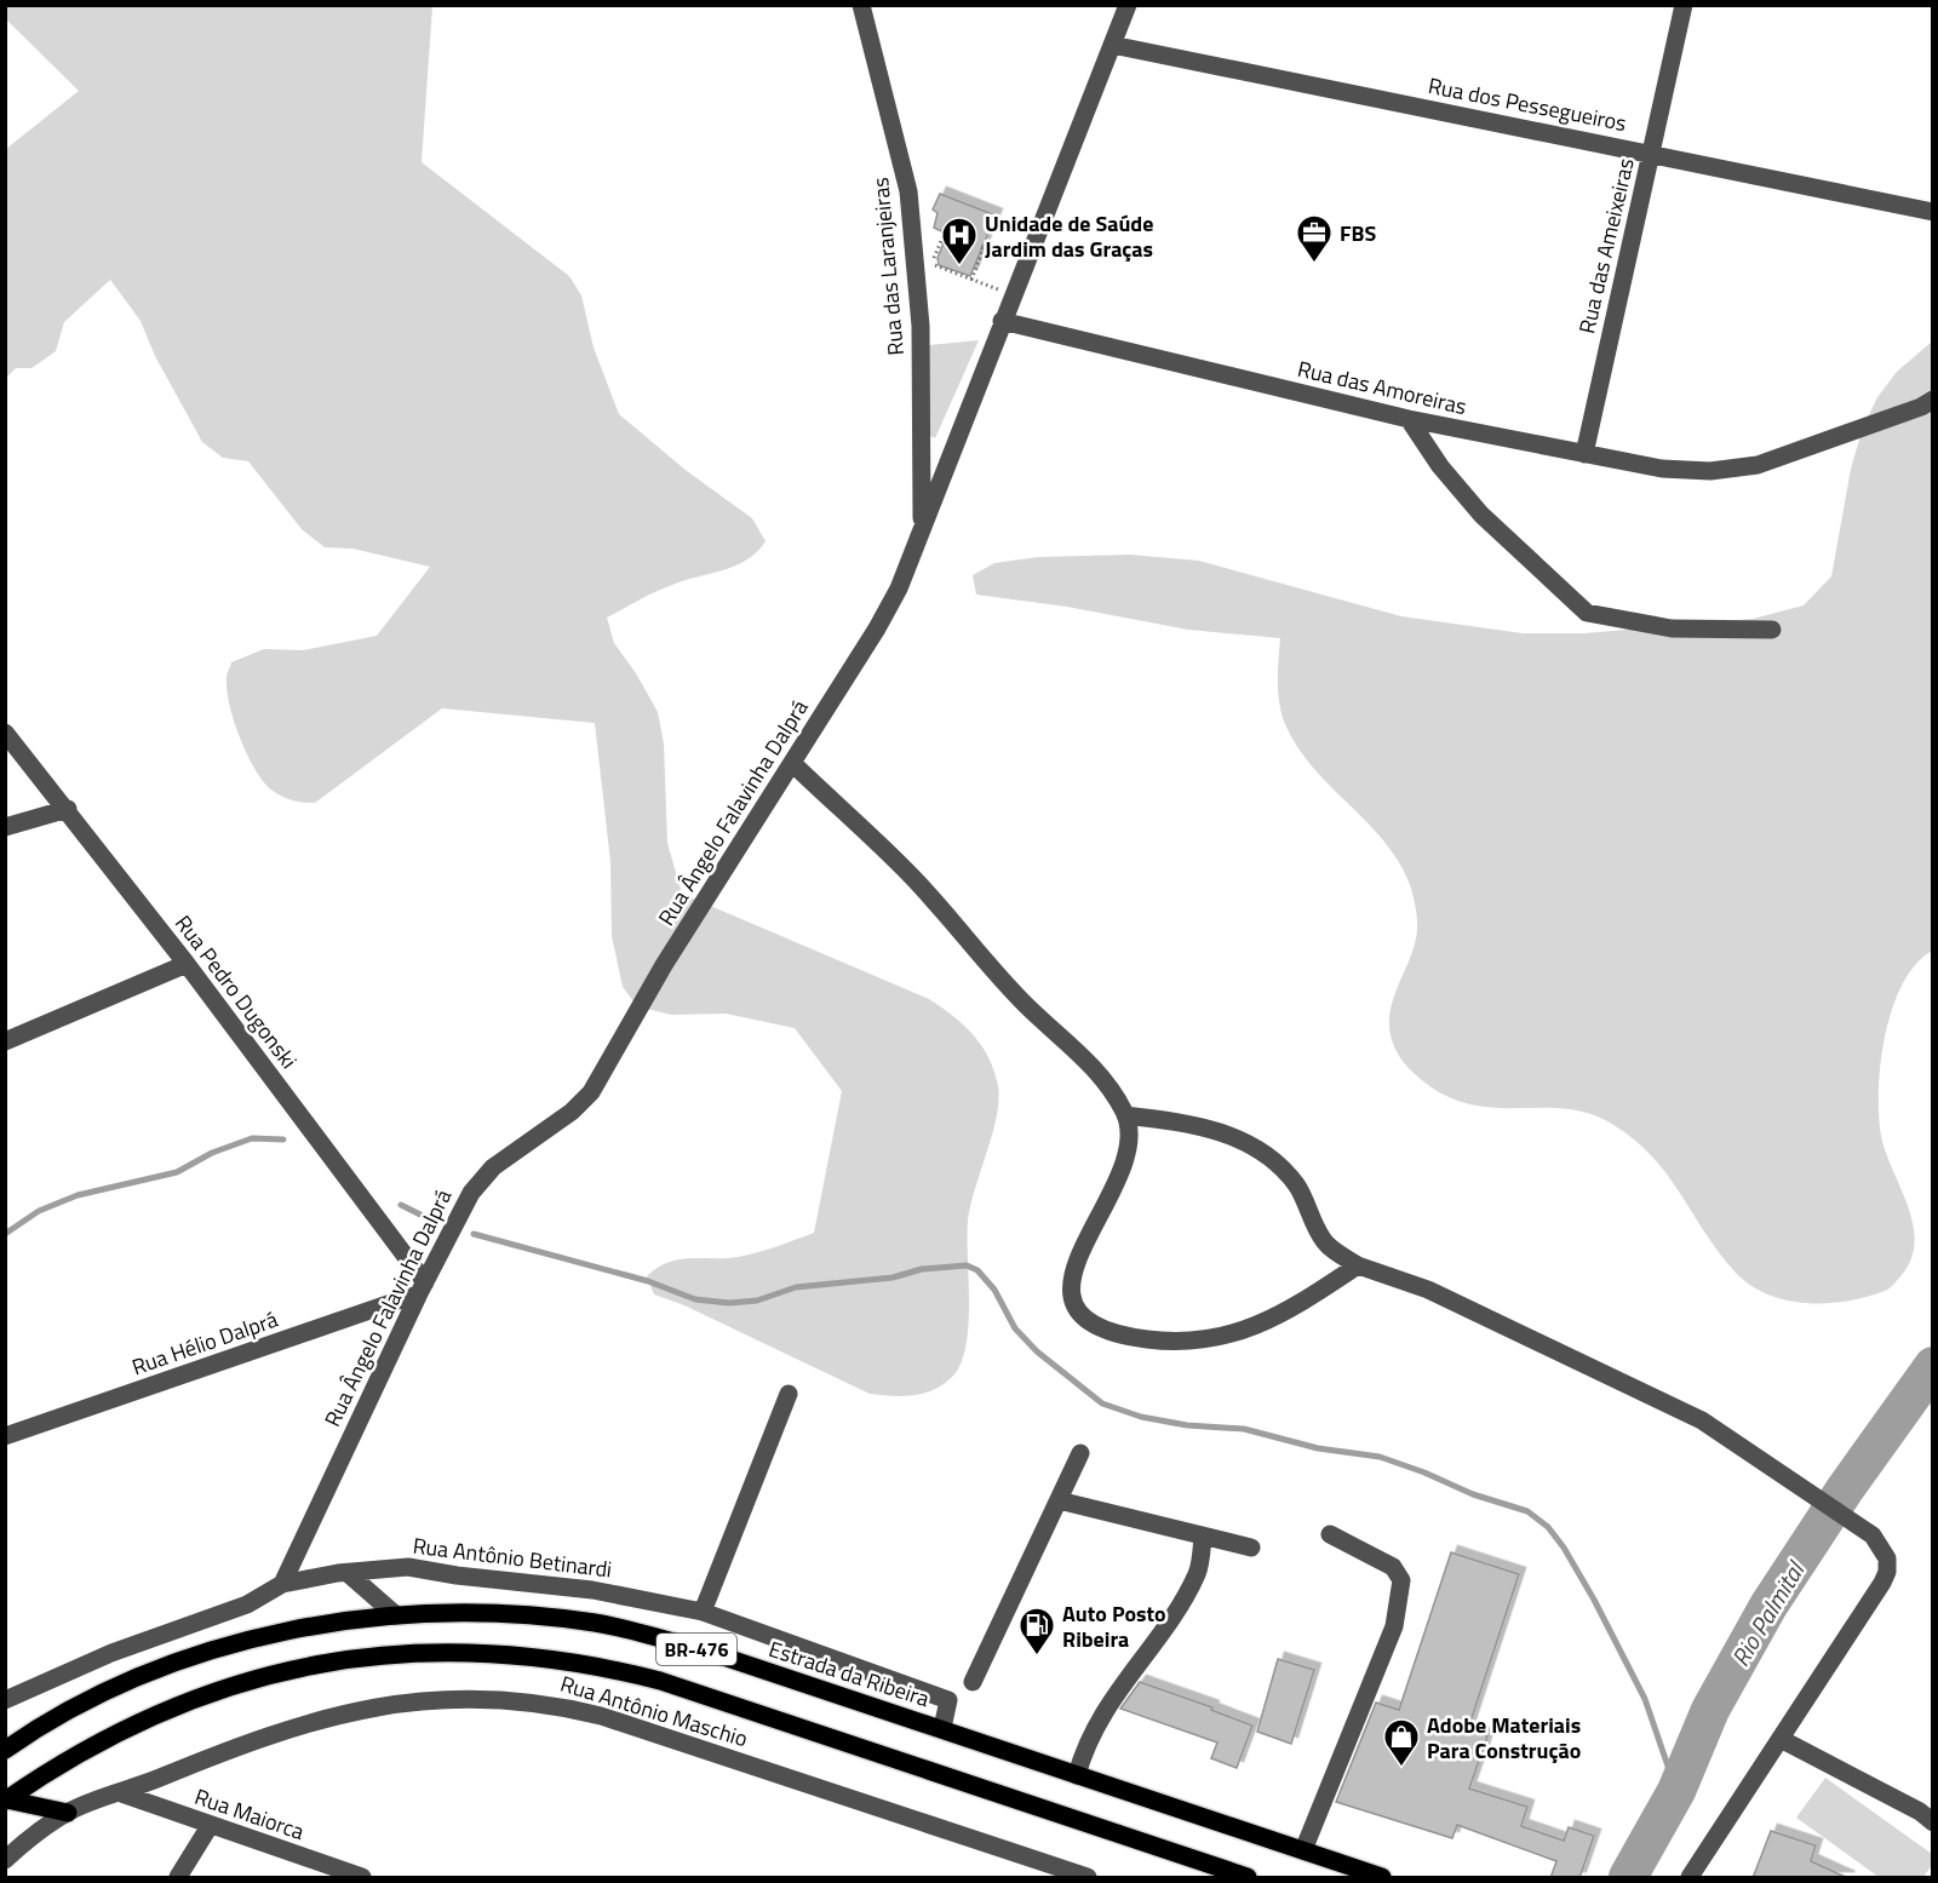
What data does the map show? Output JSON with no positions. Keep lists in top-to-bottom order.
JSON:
{
  "streets": {
    "main road": ["BR-476", "Estrada da Ribeira"],
    "street": [
      "Rua dos Pessegueiros",
      "Rua das Ameixeiras",
      "Rua das Laranjeiras",
      "Rua das Amoreiras",
      "Rua Ângelo Falavinha Dalprá",
      "Rua Pedro Dugonski",
      "Rua Hélio Dalprá",
      "Rua Antônio Betinardi",
      "Rua Antônio Maschio",
      "Rua Maiorca"
    ]
  },
  "crossings": [
    ["Rua dos Pessegueiros", "Rua das Ameixeiras"],
    ["Rua dos Pessegueiros", "Rua Ângelo Falavinha Dalprá"],
    ["Rua das Ameixeiras", "Rua das Amoreiras"],
    ["Rua das Laranjeiras", "Rua Ângelo Falavinha Dalprá"],
    ["Rua das Amoreiras", "Rua Ângelo Falavinha Dalprá"],
    ["Rua Ângelo Falavinha Dalprá", "Rua Pedro Dugonski"],
    ["Rua Ângelo Falavinha Dalprá", "Rua Hélio Dalprá"],
    ["Rua Ângelo Falavinha Dalprá", "Rua Antônio Betinardi"],
    ["Rua Pedro Dugonski", "Rua Hélio Dalprá"],
    ["Rua Antônio Betinardi", "Estrada da Ribeira"],
    ["Rua Antônio Maschio", "Rua Maiorca"]
  ],
  "water": ["Rio Palmital"],
  "places": {
    "office": ["FBS"],
    "hospital": ["Unidade de Saúde Jardim das Graças"],
    "fuel station": ["Auto Posto Ribeira"],
    "shop": ["Adobe Materiais Para Construção"]
  }
}
